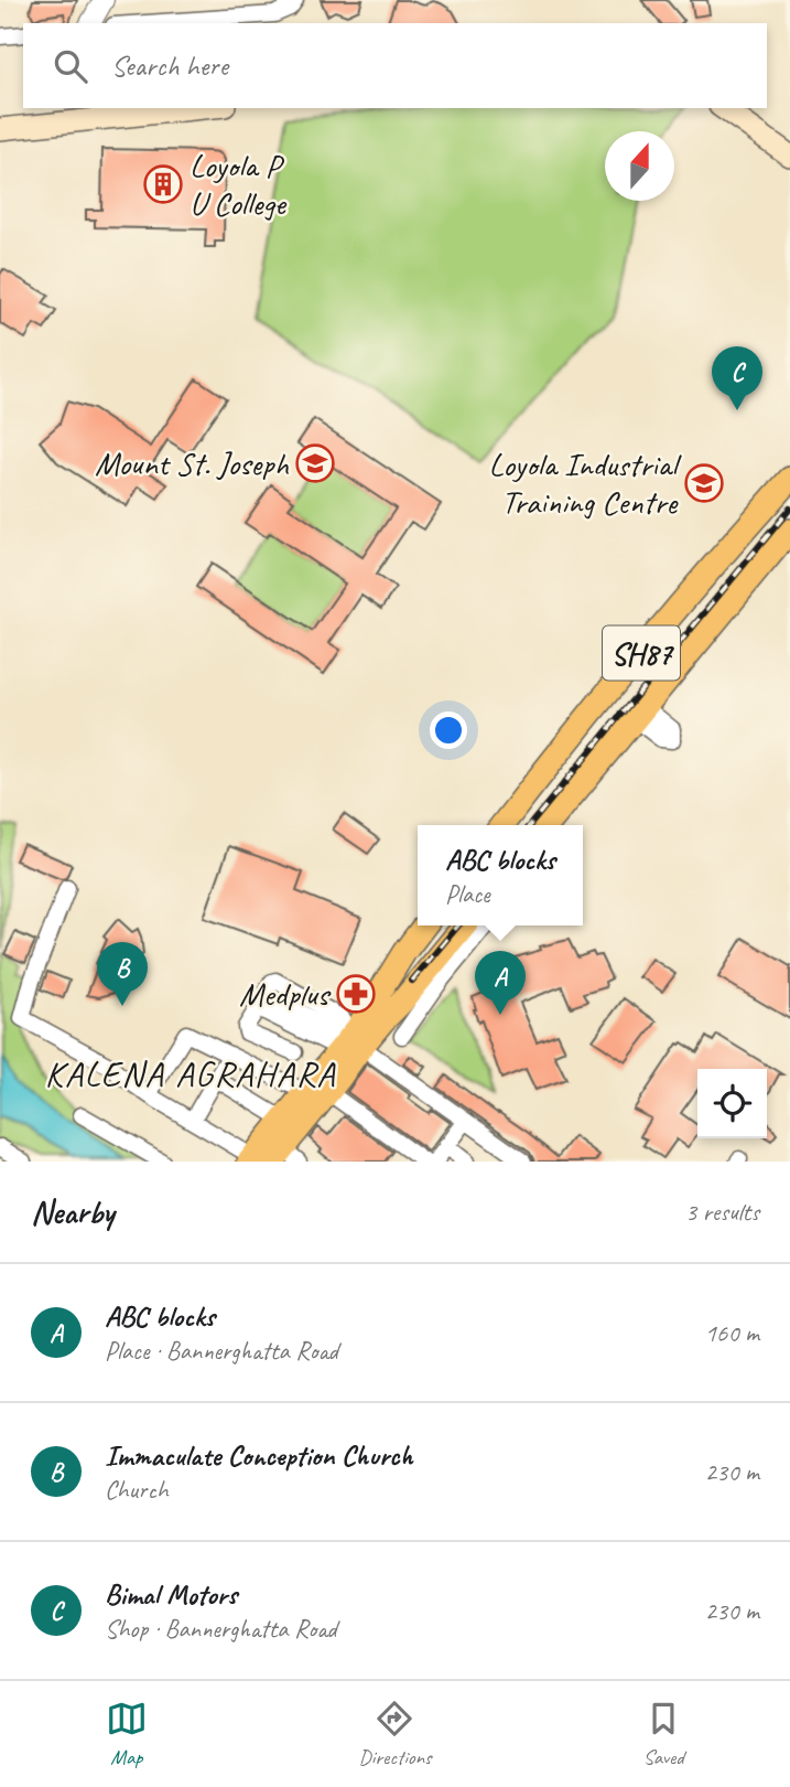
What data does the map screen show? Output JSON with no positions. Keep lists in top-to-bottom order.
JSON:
{
  "streets": {
    "main road": ["SH87"]
  },
  "districts": ["KALENA AGRAHARA"],
  "places": {
    "building": ["Loyola P U College"],
    "school or university": ["Mount St. Joseph", "Loyola Industrial Training Centre"],
    "pharmacy": ["Medplus"]
  },
  "north": "top",
  "page": {
    "search": "Search here",
    "pins": ["C", "B", "A"],
    "popup": ["ABC blocks", "Place"],
    "heading": ["Nearby", "3 results"],
    "list": [
      {
        "mark": "A",
        "name": "ABC blocks",
        "note": "Place · Bannerghatta Road",
        "value": "160 m"
      },
      {
        "mark": "B",
        "name": "Immaculate Conception Church",
        "note": "Church",
        "value": "230 m"
      },
      {
        "mark": "C",
        "name": "Bimal Motors",
        "note": "Shop · Bannerghatta Road",
        "value": "230 m"
      }
    ],
    "nav": ["Map", "Directions", "Saved"]
  }
}
